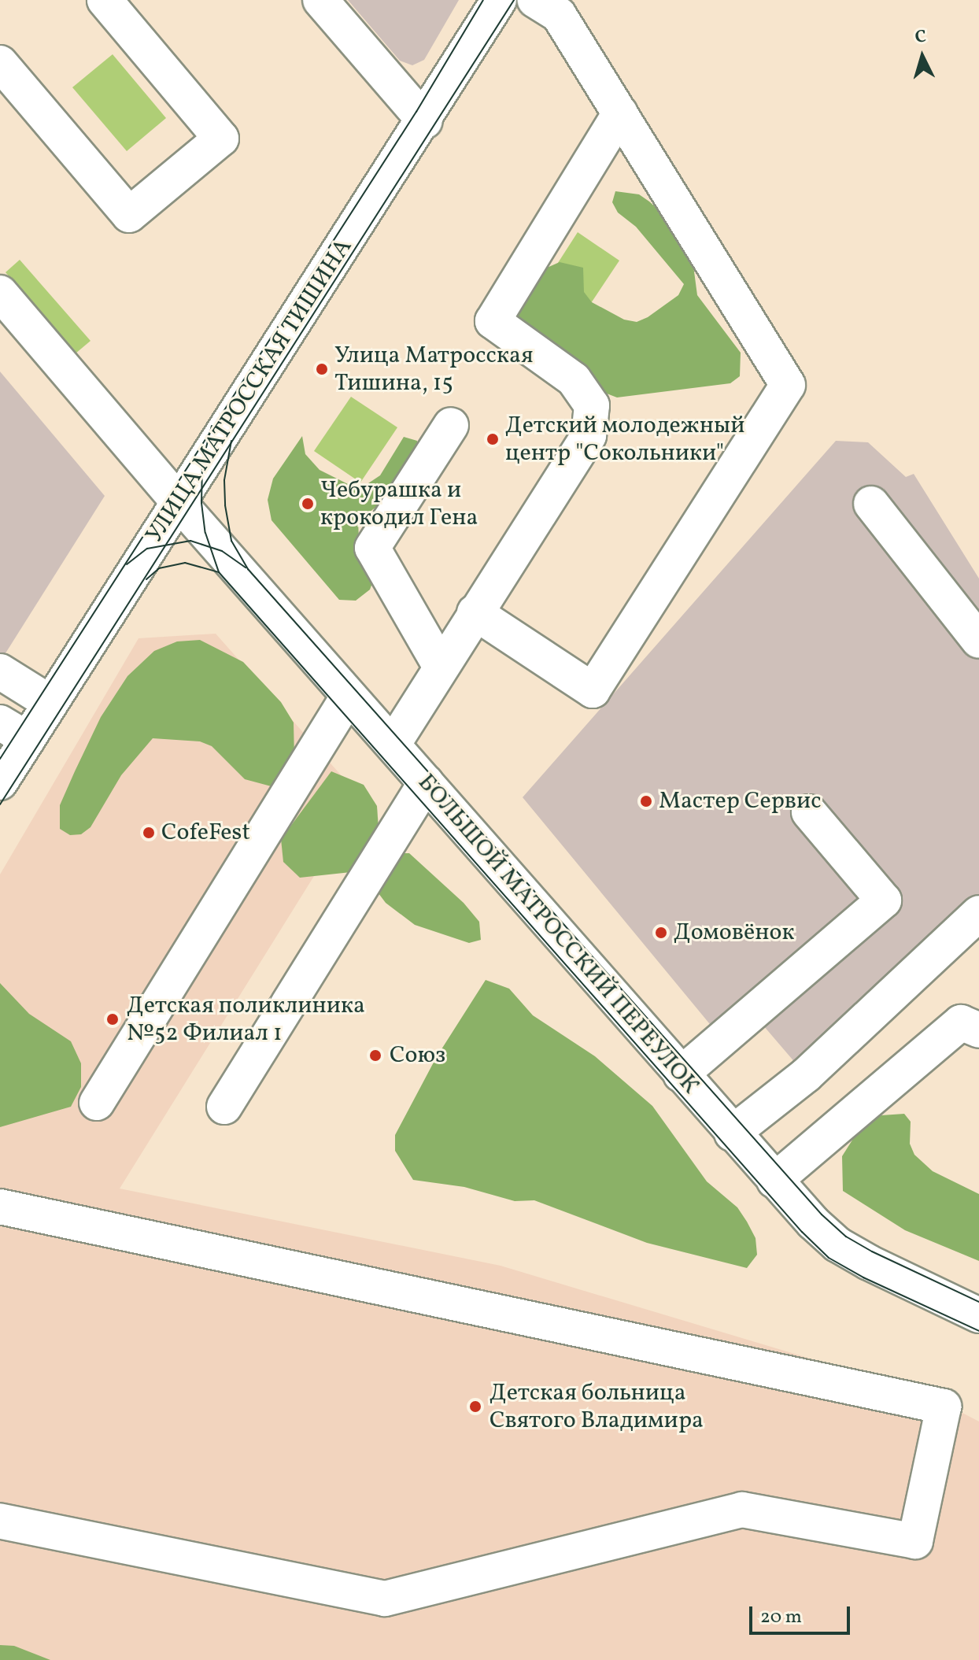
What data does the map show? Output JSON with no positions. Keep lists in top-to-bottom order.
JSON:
{
  "streets": {
    "street": ["УЛИЦА МАТРОССКАЯ ТИШИНА", "БОЛЬШОЙ МАТРОССКИЙ ПЕРЕУЛОК"]
  },
  "crossings": [
    ["УЛИЦА МАТРОССКАЯ ТИШИНА", "БОЛЬШОЙ МАТРОССКИЙ ПЕРЕУЛОК"]
  ],
  "places": [
    "Улица Матросская Тишина, 15",
    "Детский молодежный центр \"Сокольники\"",
    "Чебурашка и крокодил Гена",
    "Мастер Сервис",
    "CofeFest",
    "Домовёнок",
    "Детская поликлиника №52 Филиал 1",
    "Союз",
    "Детская больница Святого Владимира"
  ],
  "scale_bar": "20 m",
  "north": "top"
}
